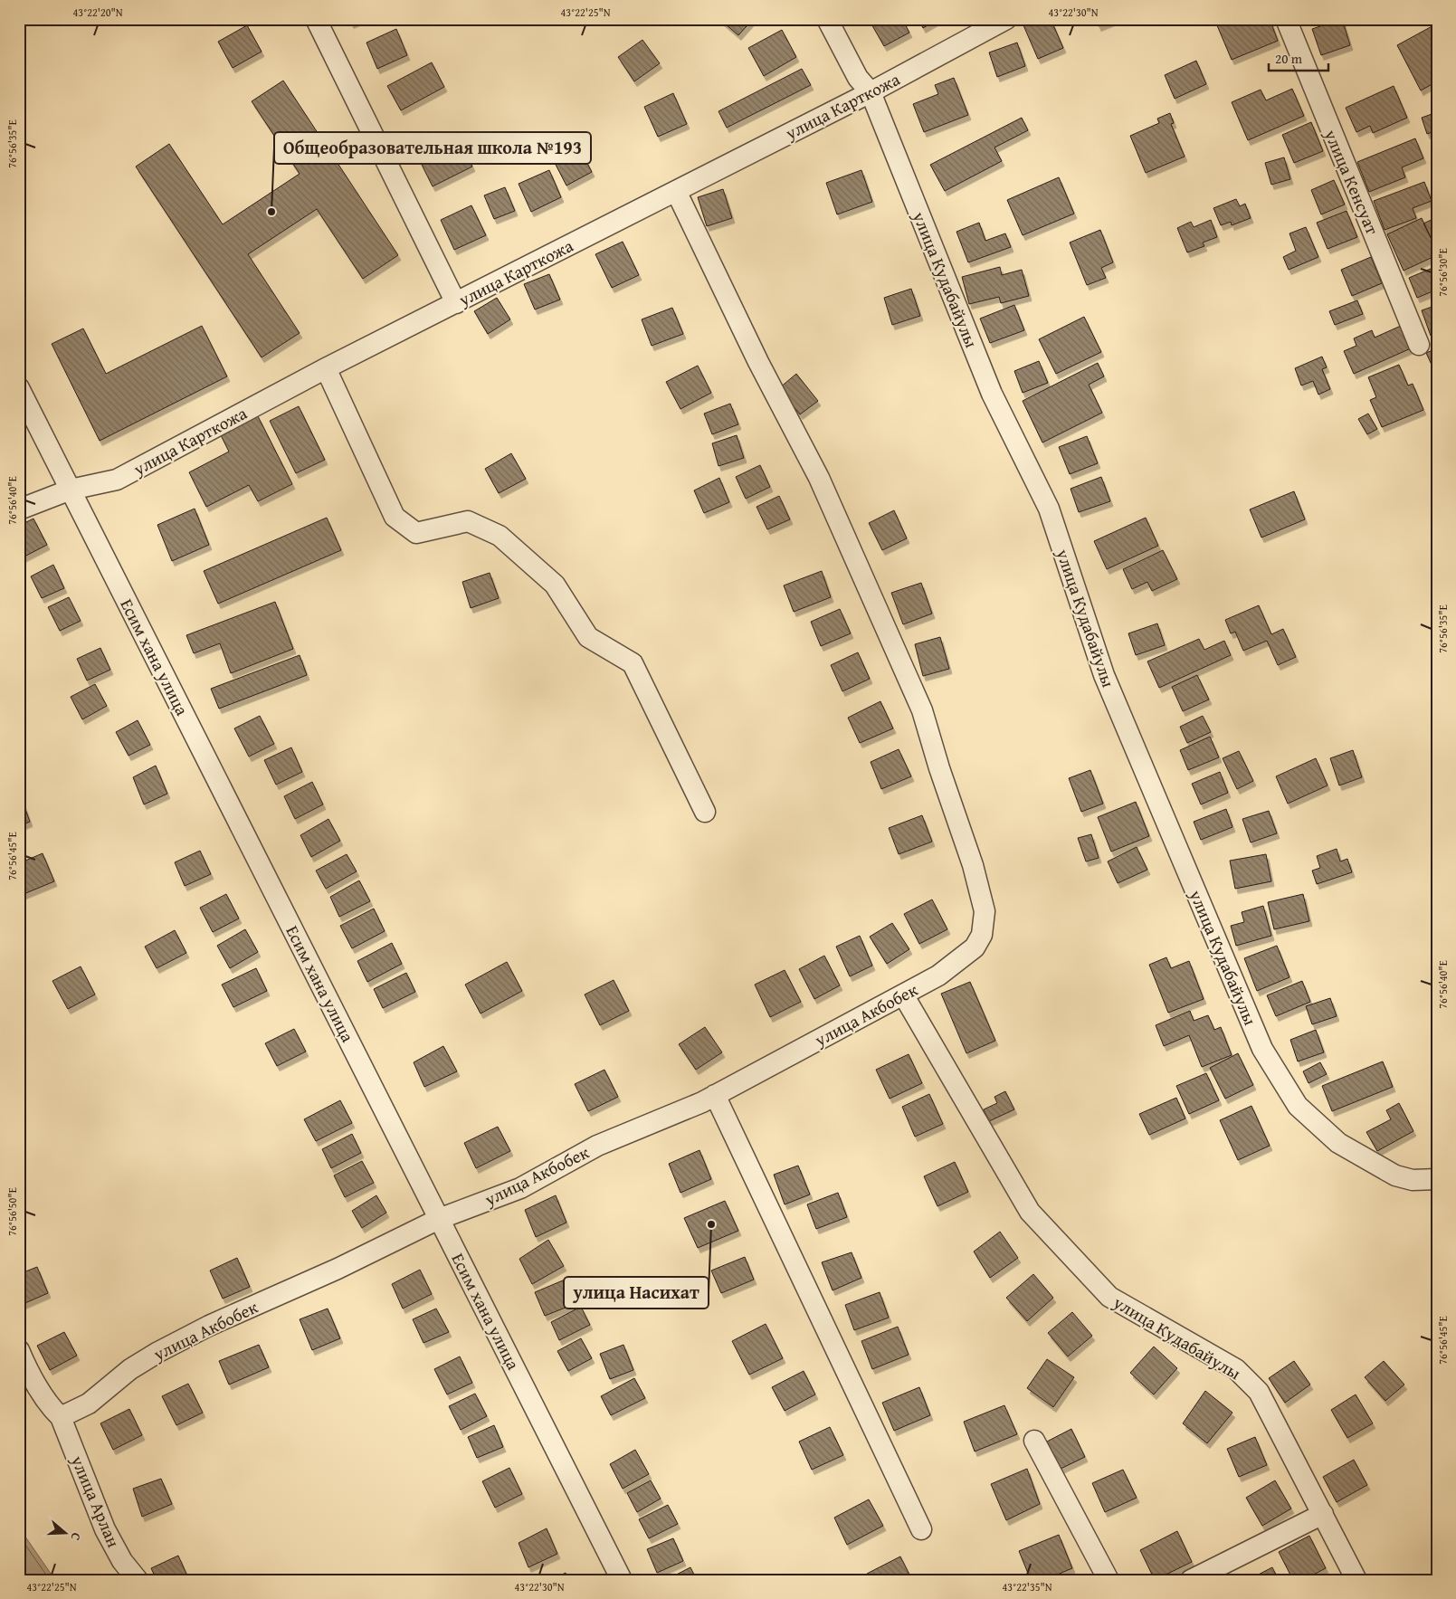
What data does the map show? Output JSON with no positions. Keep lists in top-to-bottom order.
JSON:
{
  "streets": {
    "street": [
      "улица Карткожа",
      "улица Кенсуат",
      "улица Кудабайулы",
      "Есим хана улица",
      "улица Акбобек",
      "улица Арлан"
    ]
  },
  "crossings": [
    ["улица Карткожа", "улица Кудабайулы"],
    ["улица Карткожа", "Есим хана улица"],
    ["улица Карткожа", "улица Акбобек"],
    ["улица Кудабайулы", "улица Акбобек"],
    ["Есим хана улица", "улица Акбобек"],
    ["улица Акбобек", "улица Арлан"]
  ],
  "places": ["Общеобразовательная школа №193", "улица Насихат"],
  "scale_bar": "20 m",
  "north": "right",
  "coordinates": [
    "43°22'20\"N",
    "43°22'25\"N",
    "43°22'30\"N",
    "76°56'35\"E",
    "76°56'30\"E",
    "76°56'40\"E",
    "76°56'45\"E",
    "76°56'50\"E",
    "43°22'35\"N"
  ]
}
